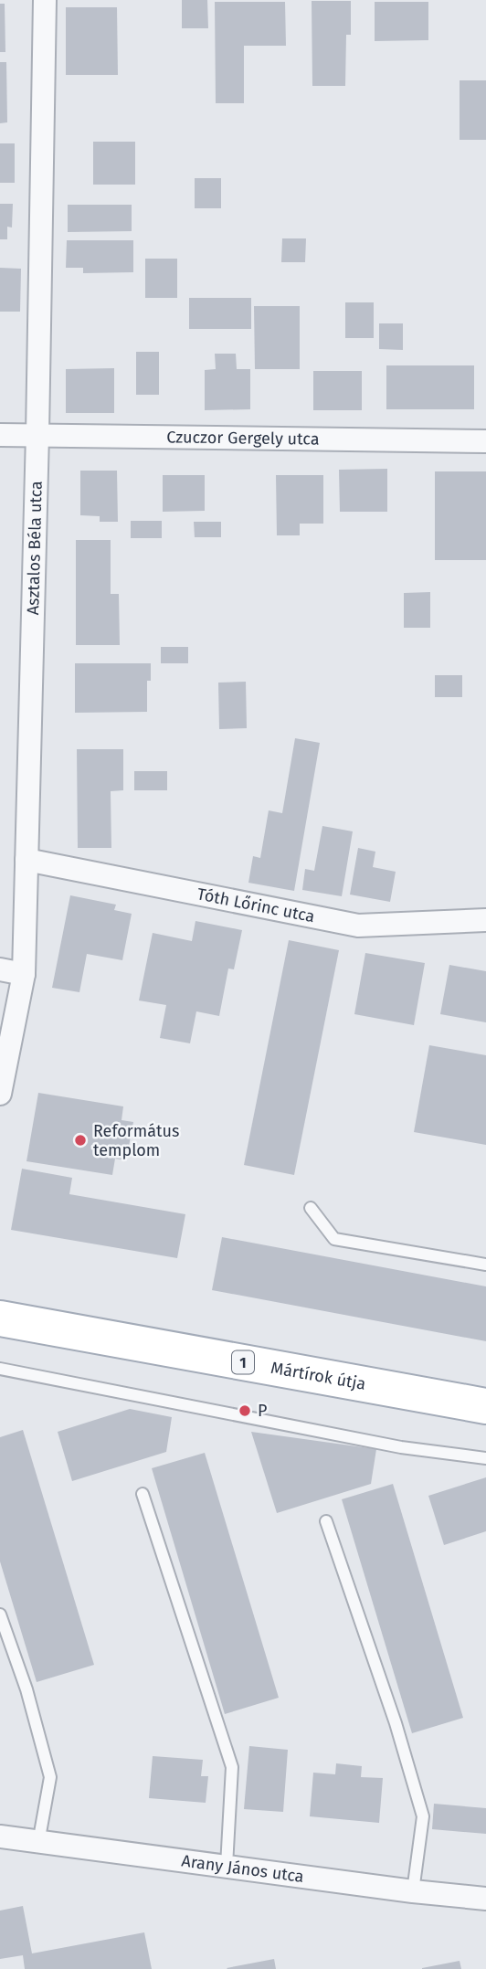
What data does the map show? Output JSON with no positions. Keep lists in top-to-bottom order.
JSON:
{
  "streets": {
    "main road": ["1", "Mártírok útja"],
    "street": [
      "Czuczor Gergely utca",
      "Asztalos Béla utca",
      "Tóth Lőrinc utca",
      "Arany János utca"
    ]
  },
  "crossings": [
    ["Czuczor Gergely utca", "Asztalos Béla utca"],
    ["Asztalos Béla utca", "Tóth Lőrinc utca"]
  ],
  "places": ["Református templom", "P"]
}
